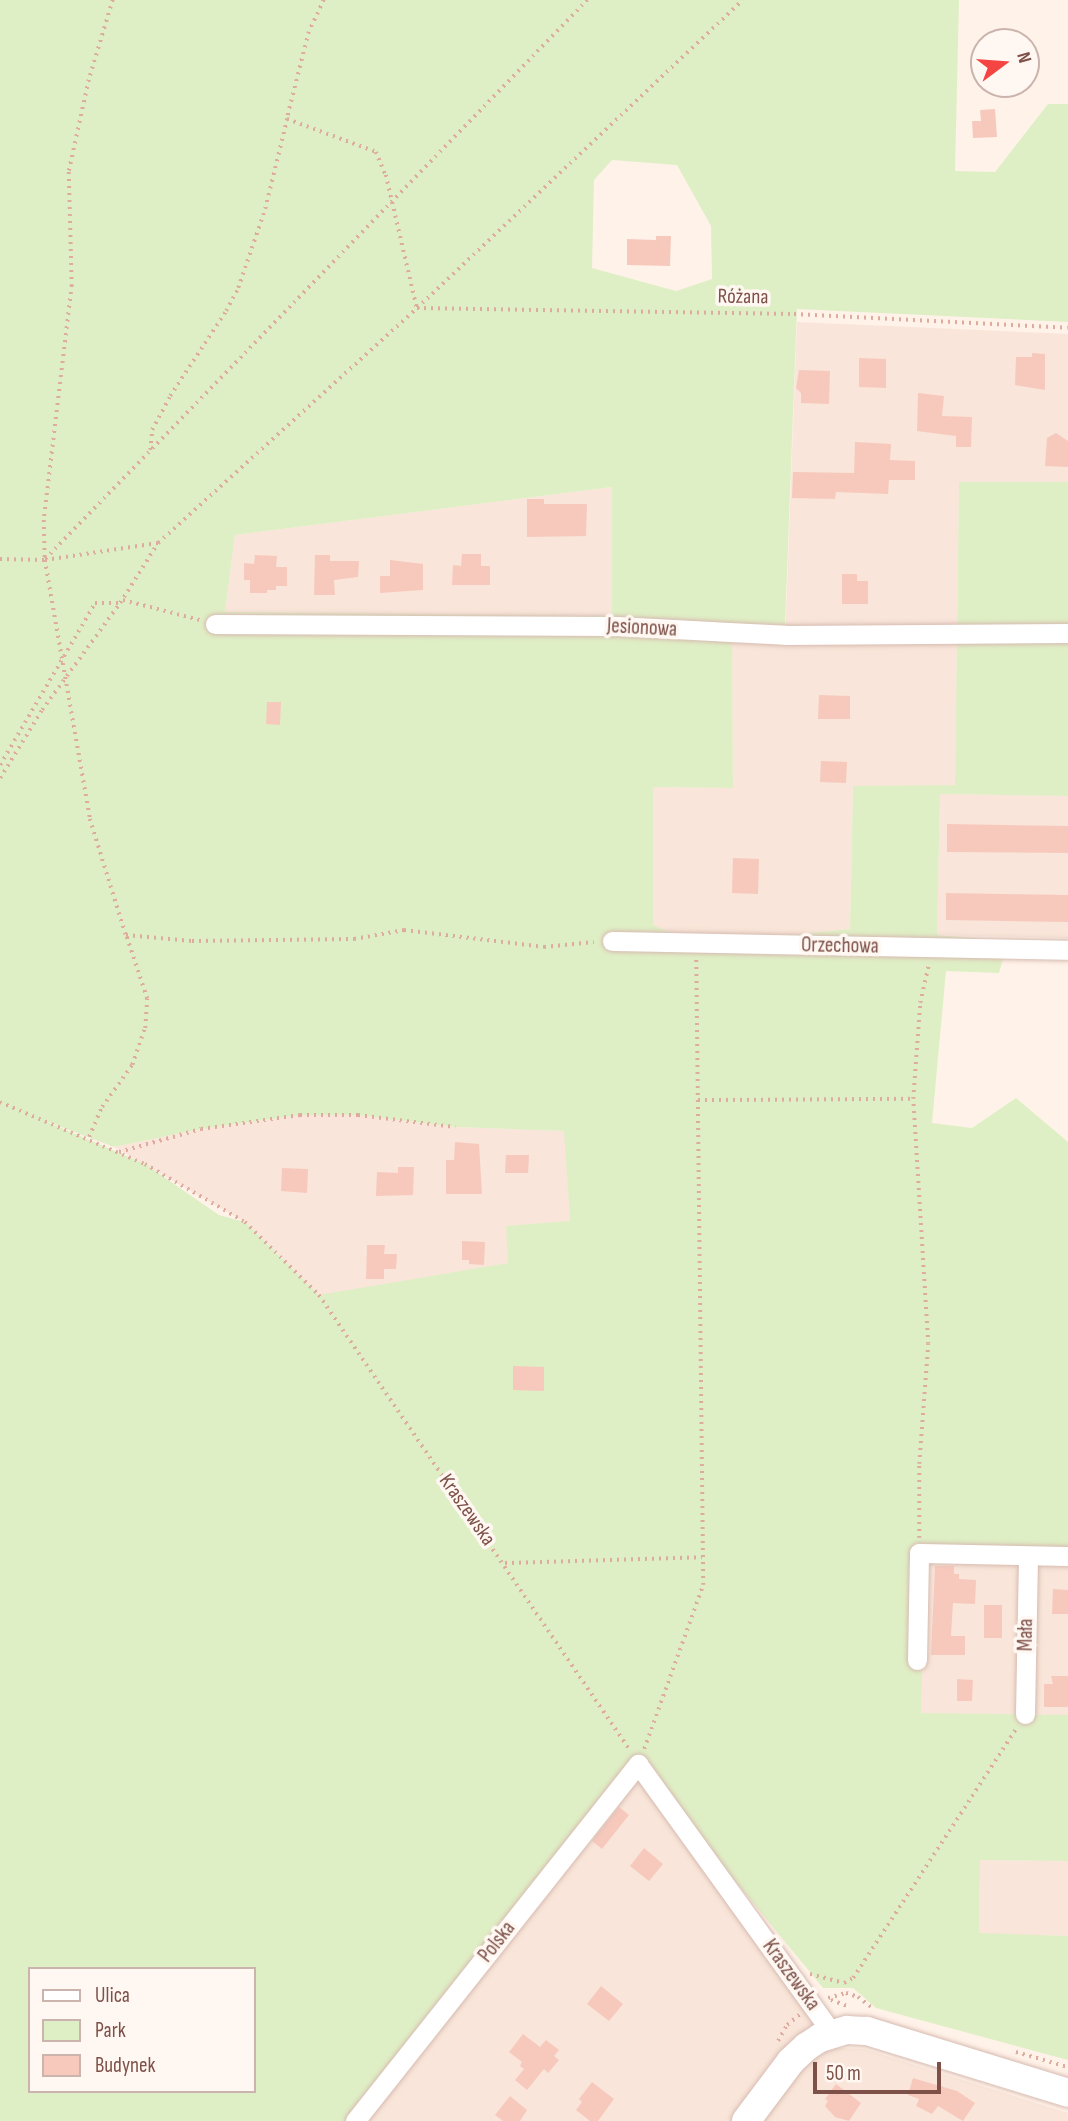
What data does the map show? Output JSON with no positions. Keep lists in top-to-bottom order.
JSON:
{
  "streets": {
    "street": [
      "Jesionowa",
      "Orzechowa",
      "Kraszewska",
      "Mała",
      "Polska"
    ],
    "path": ["Różana"]
  },
  "crossings": [
    ["Kraszewska", "Polska"]
  ],
  "legend": ["Ulica", "Park", "Budynek"],
  "scale_bar": "50 m",
  "north": "right"
}
